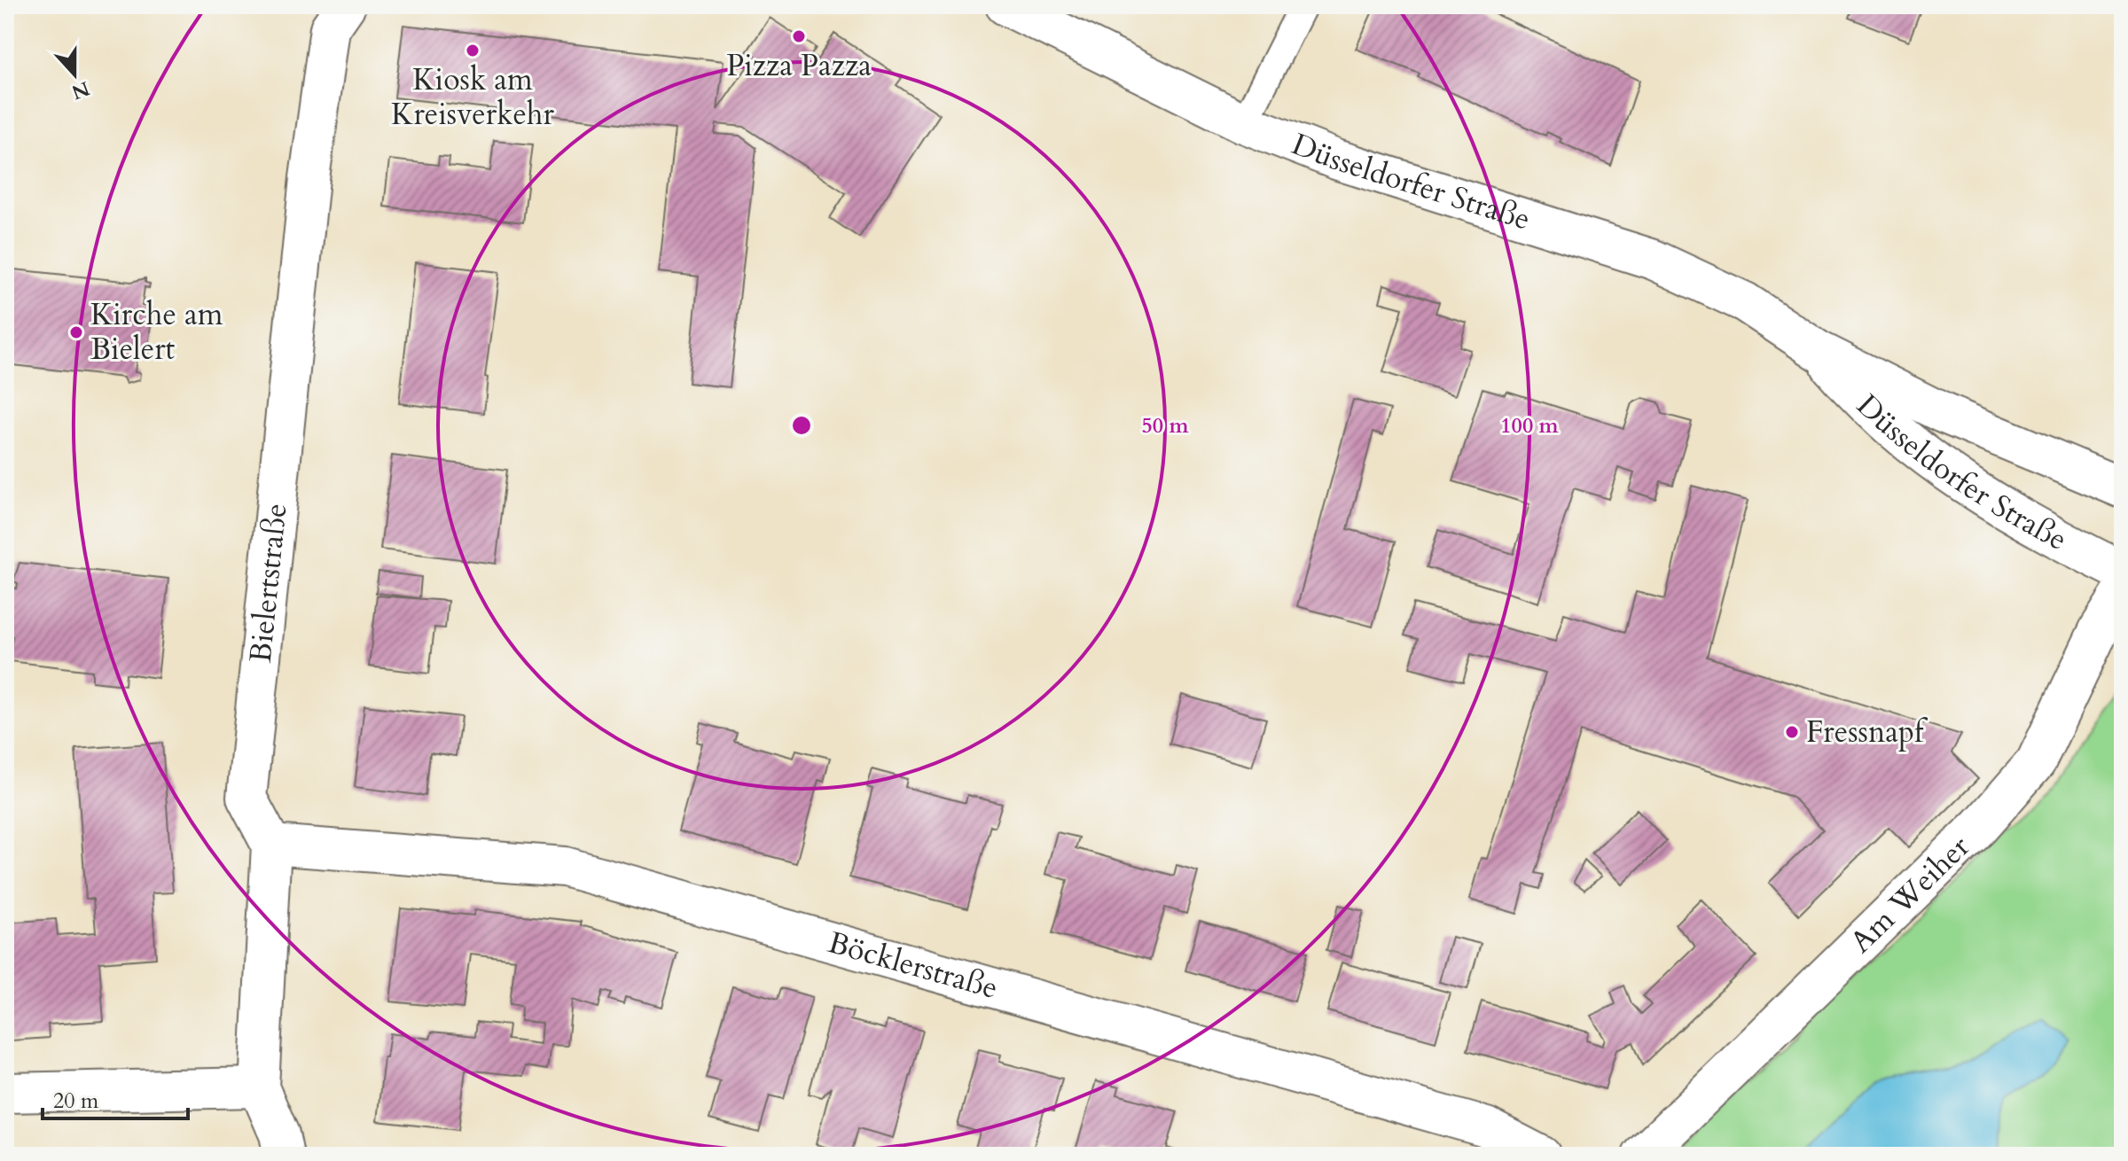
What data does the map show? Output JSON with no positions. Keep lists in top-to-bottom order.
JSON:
{
  "streets": {
    "street": [
      "Düsseldorfer Straße",
      "Bielertstraße",
      "Am Weiher",
      "Böcklerstraße"
    ]
  },
  "crossings": [
    ["Bielertstraße", "Böcklerstraße"]
  ],
  "places": [
    "Pizza Pazza",
    "Kiosk am Kreisverkehr",
    "Kirche am Bielert",
    "Fressnapf"
  ],
  "scale_bar": "20 m",
  "north": "bottom",
  "rings": ["50 m", "100 m"]
}
